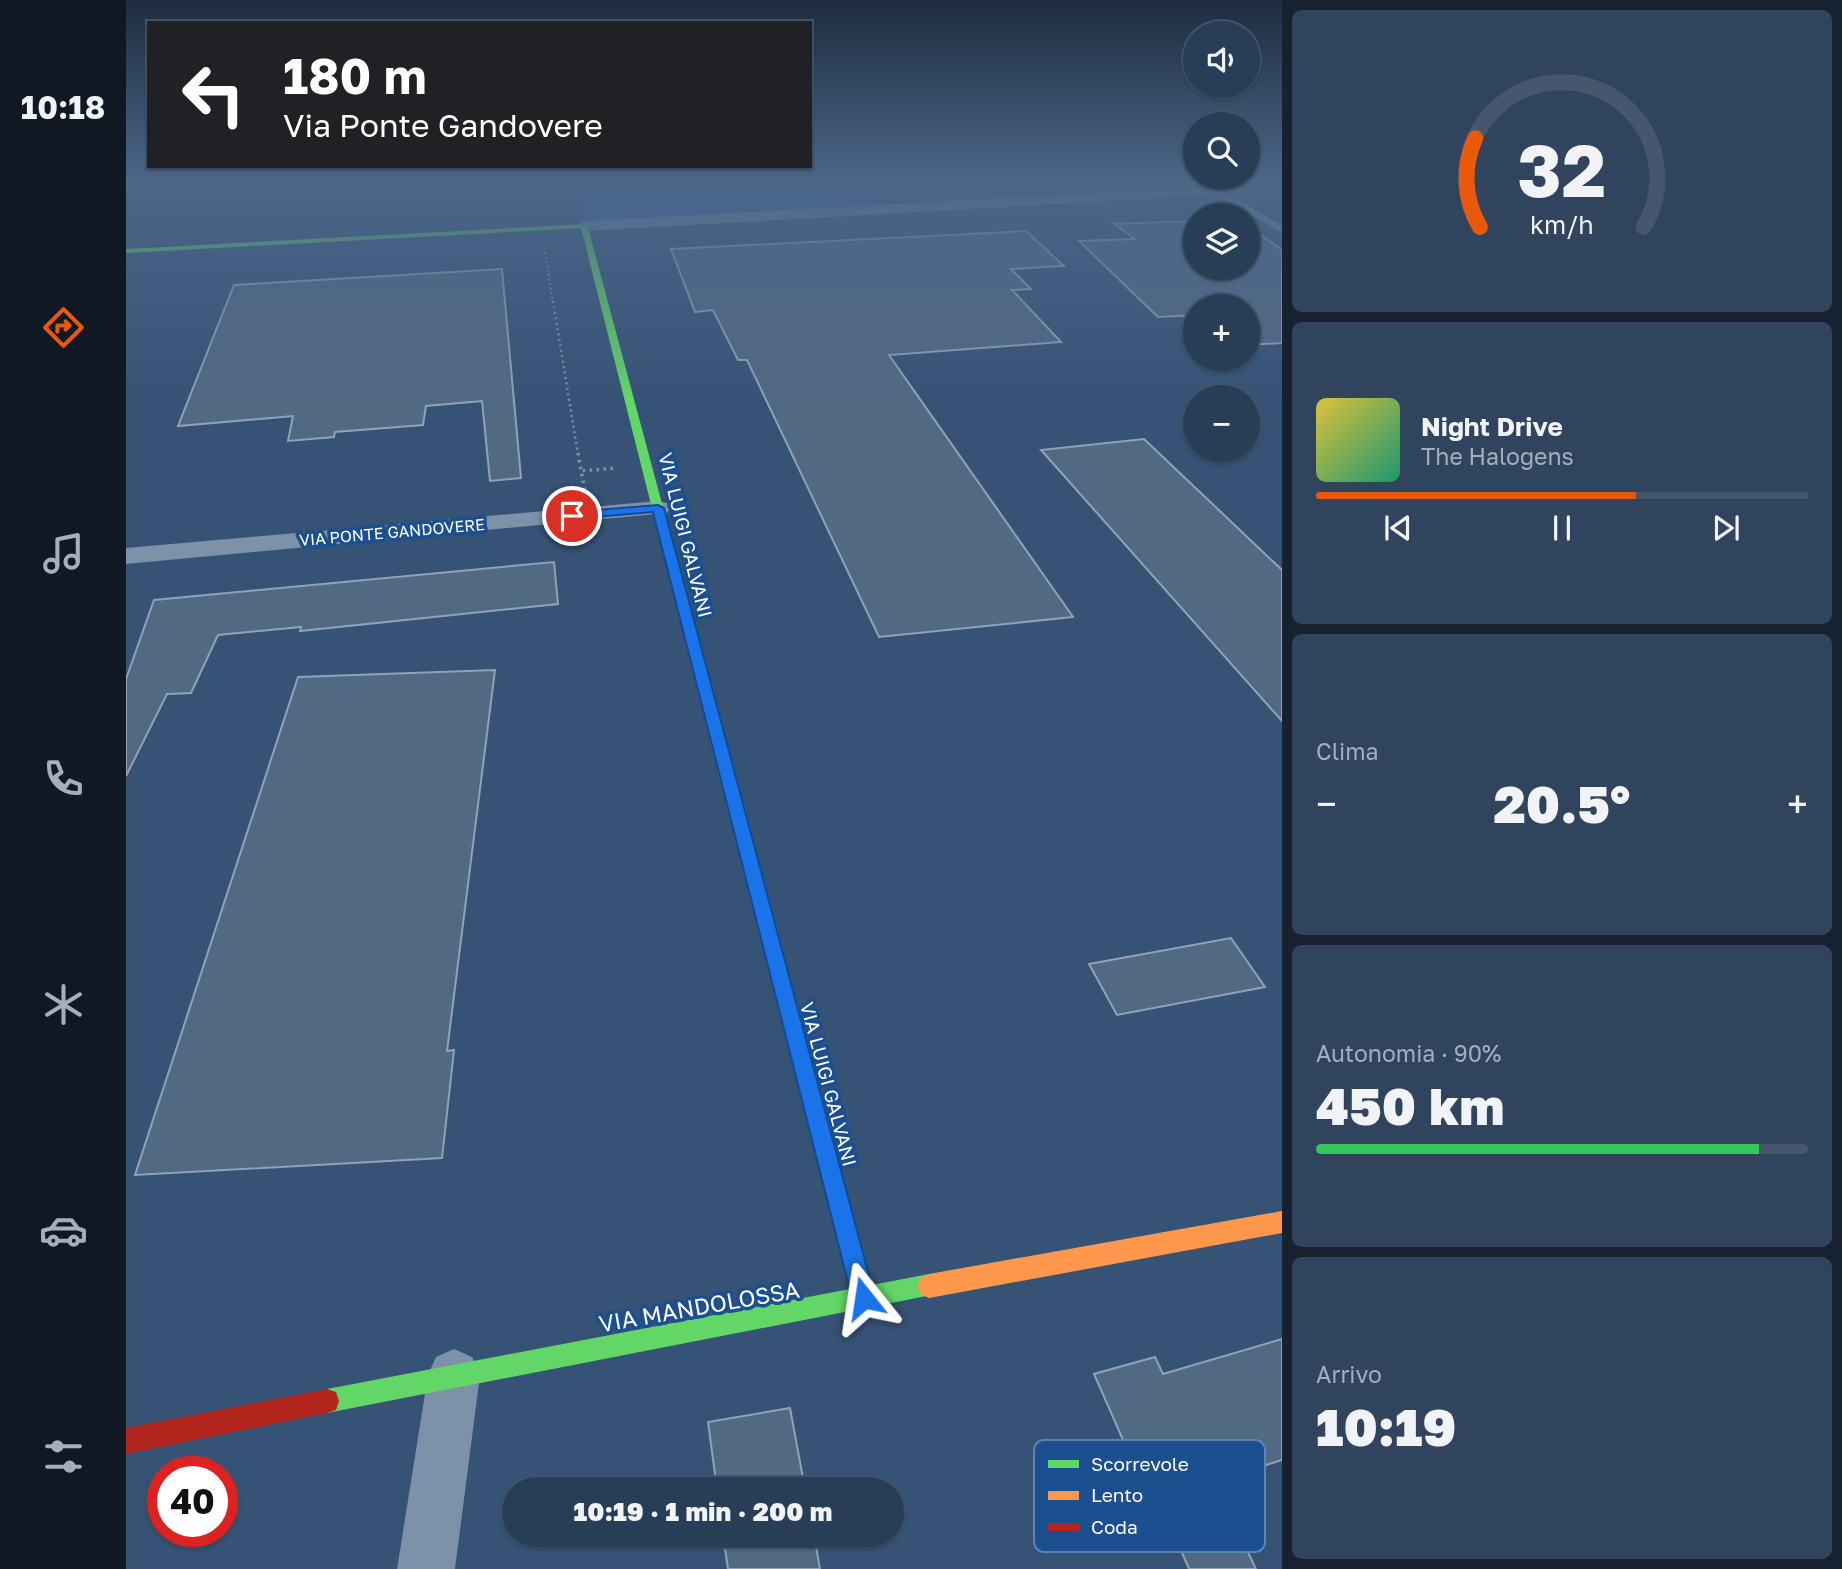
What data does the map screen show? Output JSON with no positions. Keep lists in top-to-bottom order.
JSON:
{
  "streets": {
    "street": ["VIA PONTE GANDOVERE", "VIA LUIGI GALVANI", "VIA MANDOLOSSA"]
  },
  "crossings": [
    ["VIA PONTE GANDOVERE", "VIA LUIGI GALVANI"],
    ["VIA LUIGI GALVANI", "VIA MANDOLOSSA"]
  ],
  "legend": ["Scorrevole", "Lento", "Coda"],
  "page": {
    "tabs": "10:18",
    "map_buttons": ["+", "−"],
    "turn": ["180 m", "Via Ponte Gandovere"],
    "song": ["Night Drive", "The Halogens"],
    "tile": [
      "Clima",
      ["Autonomia · 90%", "450 km"],
      ["Arrivo", "10:19"]
    ],
    "heat": ["−", "20.5°", "+"],
    "limit": "40",
    "trip": "10:19 · 1 min · 200 m",
    "gauge": ["32", "km/h"]
  }
}
